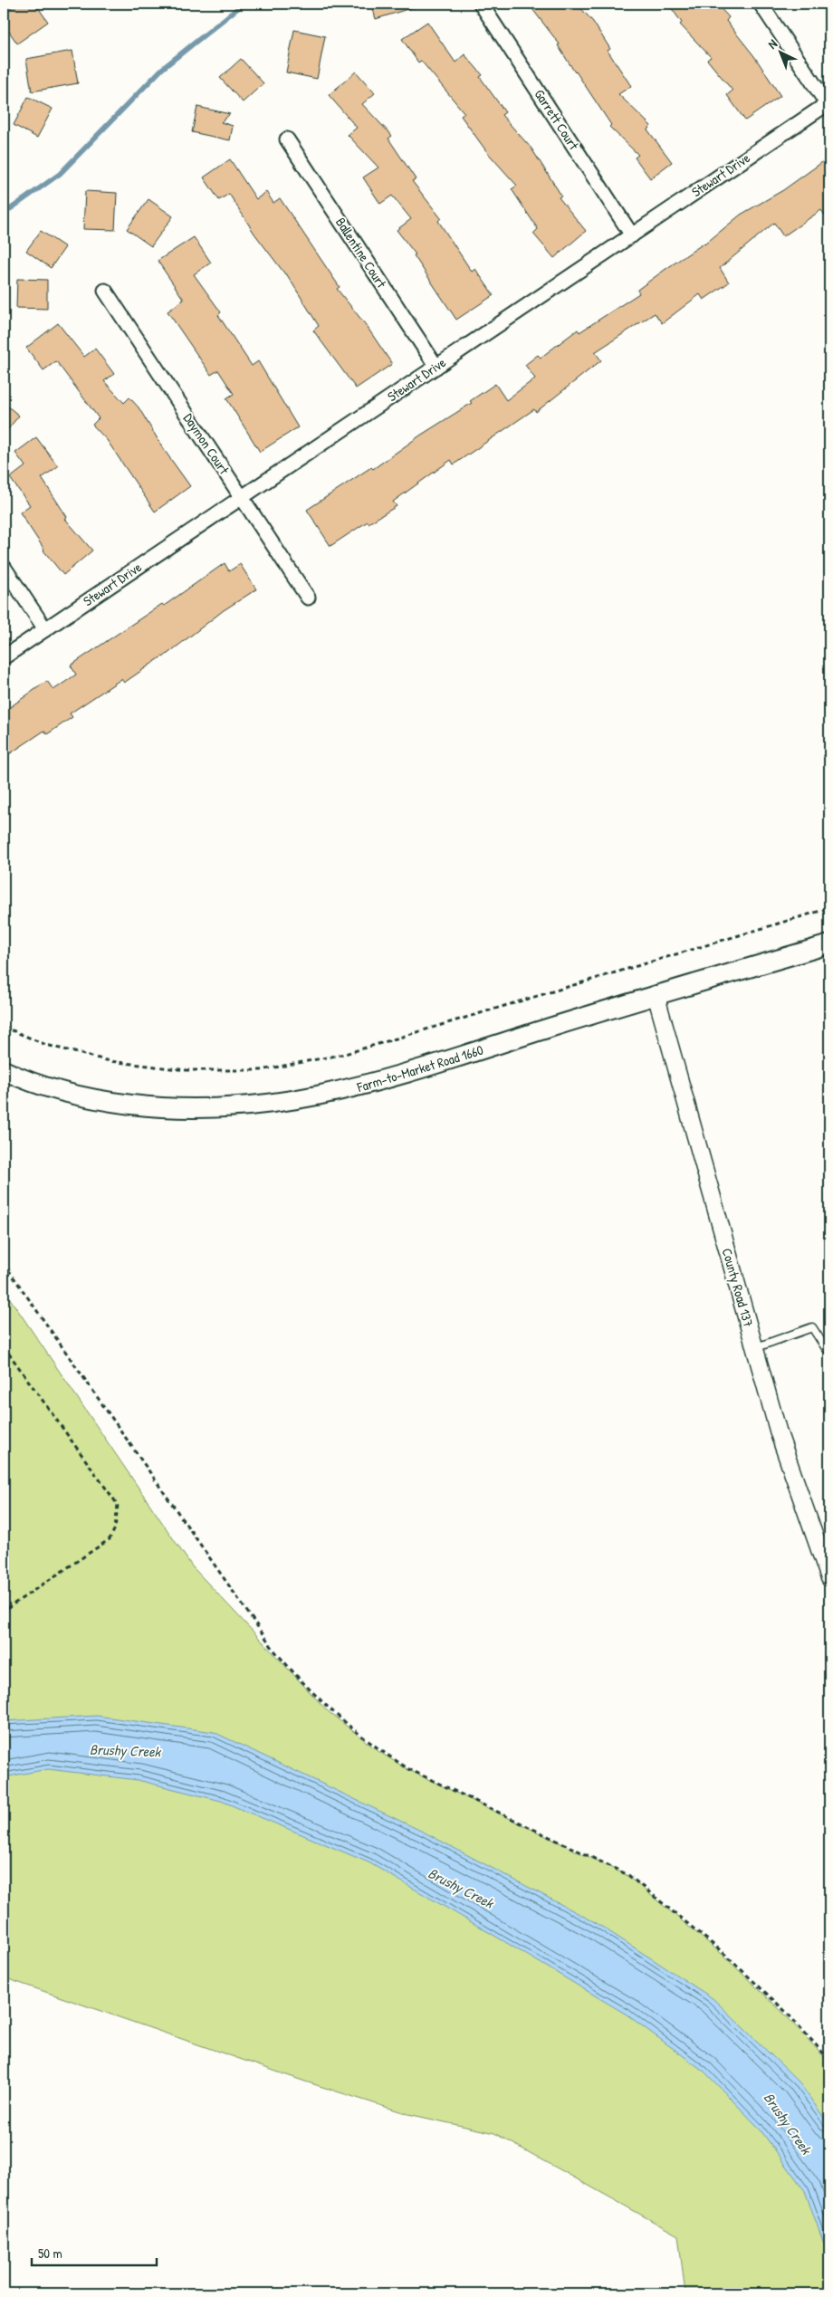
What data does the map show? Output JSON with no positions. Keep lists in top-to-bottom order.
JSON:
{
  "streets": {
    "main road": ["Farm-to-Market Road 1660"],
    "street": [
      "Garrett Court",
      "Stewart Drive",
      "Ballentine Court",
      "Daymon Court",
      "County Road 137"
    ]
  },
  "crossings": [
    ["Garrett Court", "Stewart Drive"],
    ["Stewart Drive", "Ballentine Court"],
    ["Stewart Drive", "Daymon Court"],
    ["Farm-to-Market Road 1660", "County Road 137"]
  ],
  "water": ["Brushy Creek"],
  "scale_bar": "50 m",
  "north": "top left"
}
